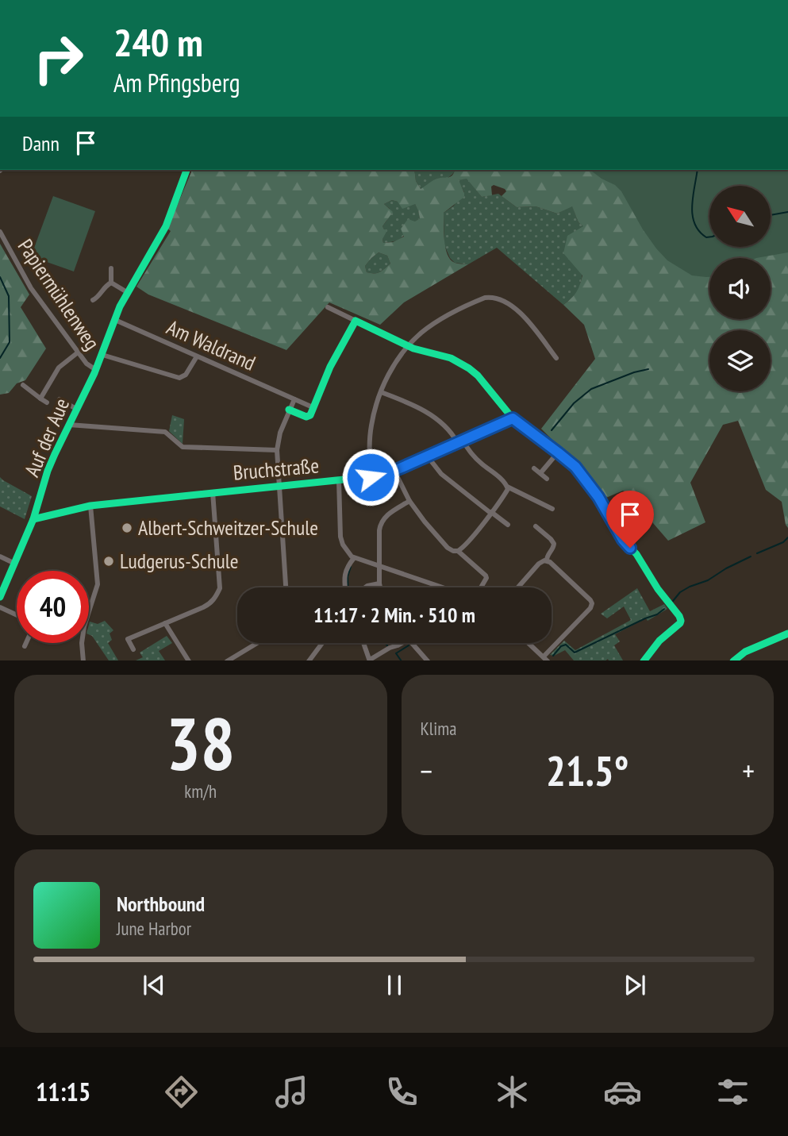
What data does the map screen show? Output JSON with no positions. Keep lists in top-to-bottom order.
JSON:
{
  "streets": {
    "street": [
      "Papiermühlenweg",
      "Am Waldrand",
      "Auf der Aue",
      "Bruchstraße"
    ]
  },
  "crossings": [
    ["Papiermühlenweg", "Auf der Aue"],
    ["Am Waldrand", "Auf der Aue"],
    ["Auf der Aue", "Bruchstraße"]
  ],
  "places": ["Albert-Schweitzer-Schule", "Ludgerus-Schule"],
  "north": "top left",
  "page": {
    "turn": ["240 m", "Am Pfingsberg"],
    "then": "Dann",
    "limit": "40",
    "trip": "11:17 · 2 Min. · 510 m",
    "tile": [
      ["38", "km/h"],
      "Klima"
    ],
    "heat": ["−", "21.5°", "+"],
    "song": ["Northbound", "June Harbor"],
    "tabs": "11:15"
  }
}
